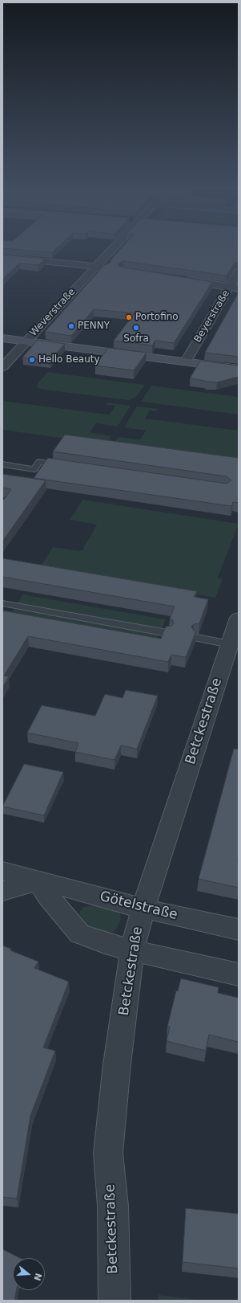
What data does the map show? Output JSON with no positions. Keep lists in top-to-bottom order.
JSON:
{
  "streets": {
    "street": [
      "Weverstraße",
      "Beyerstraße",
      "Betckestraße",
      "Götelstraße"
    ]
  },
  "crossings": [
    ["Betckestraße", "Götelstraße"]
  ],
  "places": [
    "Portofino",
    "PENNY",
    "Sofra",
    "Hello Beauty"
  ],
  "north": "right"
}
